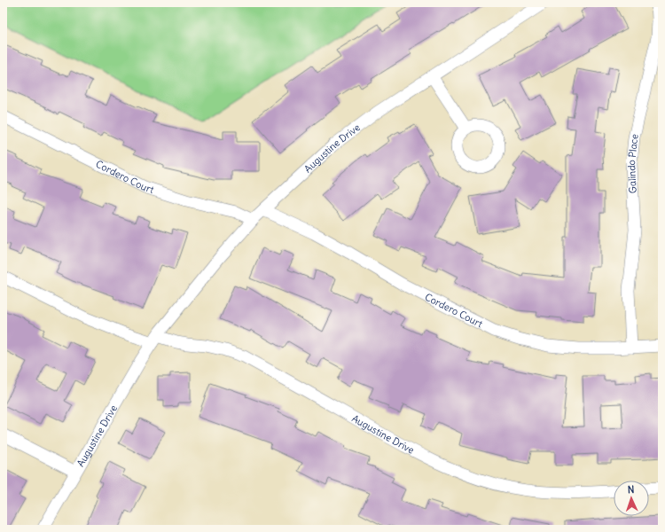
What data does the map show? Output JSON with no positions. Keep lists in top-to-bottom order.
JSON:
{
  "streets": {
    "street": ["Augustine Drive", "Galindo Place", "Cordero Court"]
  },
  "crossings": [
    ["Augustine Drive", "Cordero Court"],
    ["Galindo Place", "Cordero Court"]
  ],
  "north": "top"
}
